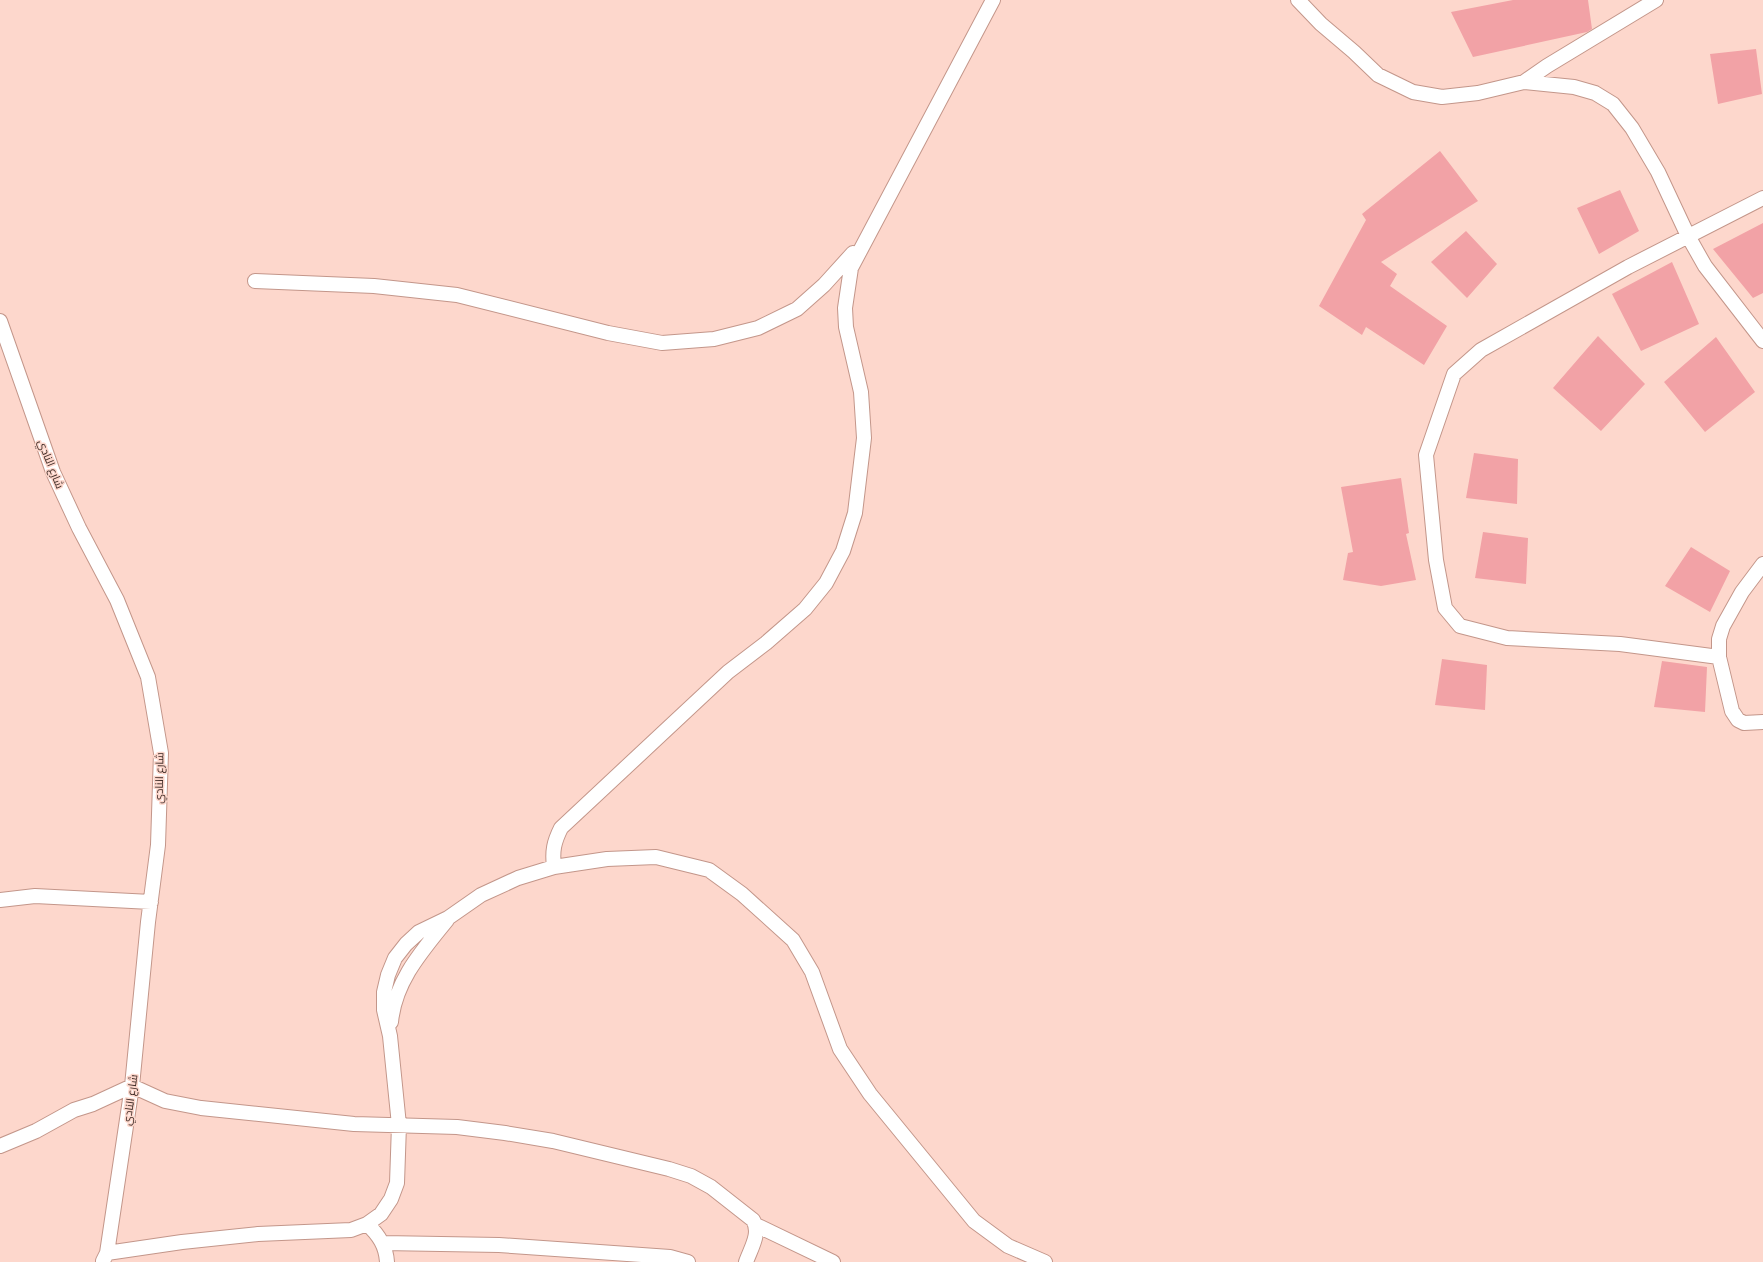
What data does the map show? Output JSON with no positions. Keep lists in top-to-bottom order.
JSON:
{
  "streets": {
    "street": ["شارع النادي"]
  }
}
